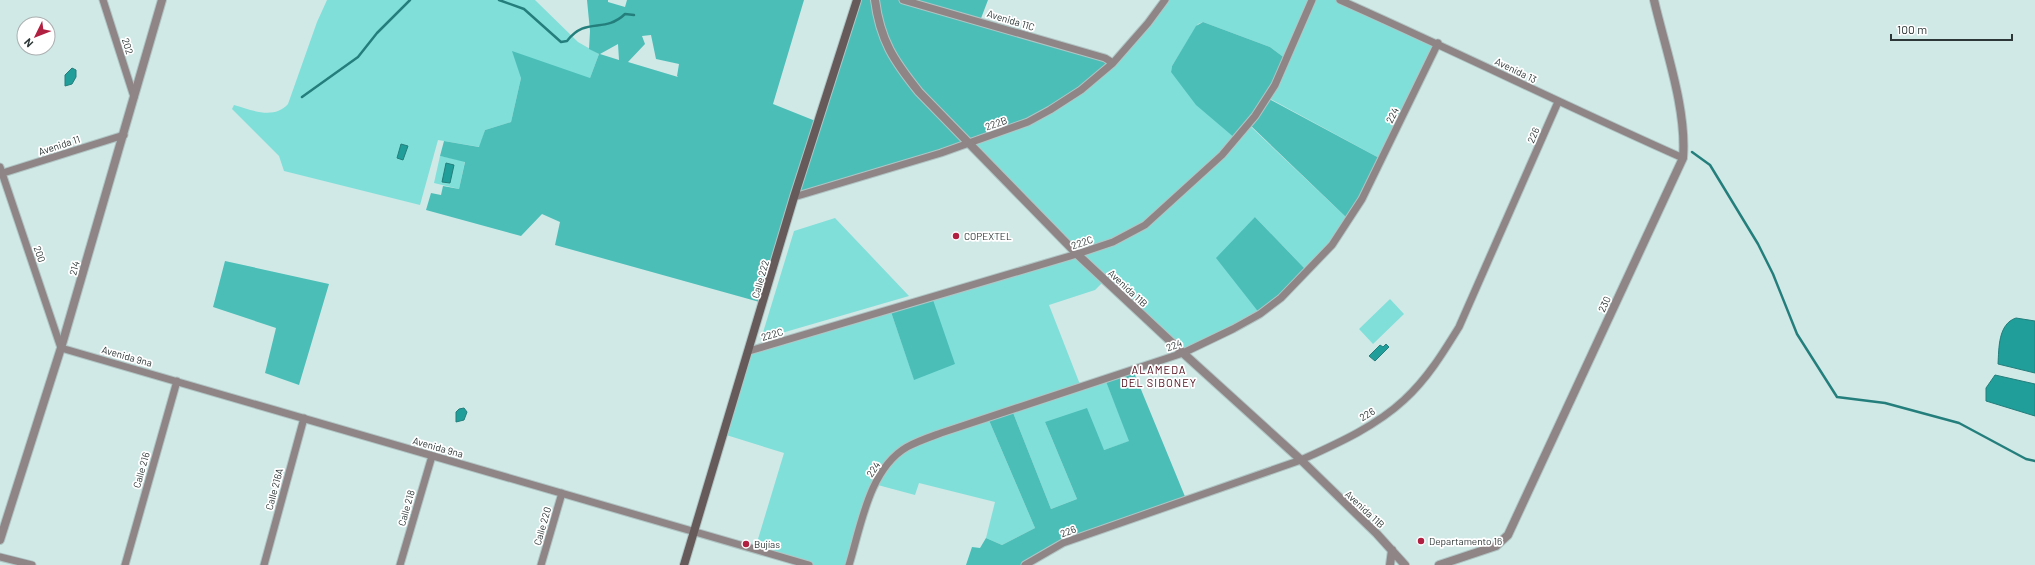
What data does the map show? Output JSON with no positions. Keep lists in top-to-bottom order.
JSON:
{
  "streets": {
    "main road": ["Calle 222"],
    "street": [
      "Avenida 11C",
      "202",
      "Avenida 13",
      "224",
      "222B",
      "226",
      "Avenida 11",
      "222C",
      "200",
      "214",
      "Avenida 11B",
      "230",
      "Avenida 9na",
      "Calle 216",
      "Calle 216A",
      "Calle 218",
      "Calle 220"
    ]
  },
  "crossings": [
    ["Avenida 11C", "222B"],
    ["202", "214"],
    ["Avenida 13", "224"],
    ["Avenida 13", "226"],
    ["Avenida 13", "230"],
    ["224", "Avenida 11B"],
    ["222B", "Calle 222"],
    ["222B", "Avenida 11B"],
    ["226", "Avenida 11B"],
    ["Avenida 11", "200"],
    ["Avenida 11", "214"],
    ["222C", "Calle 222"],
    ["222C", "Avenida 11B"],
    ["200", "214"],
    ["200", "Avenida 9na"],
    ["214", "Avenida 9na"],
    ["Calle 222", "Avenida 9na"],
    ["Avenida 9na", "Calle 216"],
    ["Avenida 9na", "Calle 216A"],
    ["Avenida 9na", "Calle 218"],
    ["Avenida 9na", "Calle 220"]
  ],
  "districts": ["ALAMEDA DEL SIBONEY"],
  "places": ["COPEXTEL", "Departamento 16", "Bujías"],
  "scale_bar": "100 m",
  "north": "bottom left"
}
